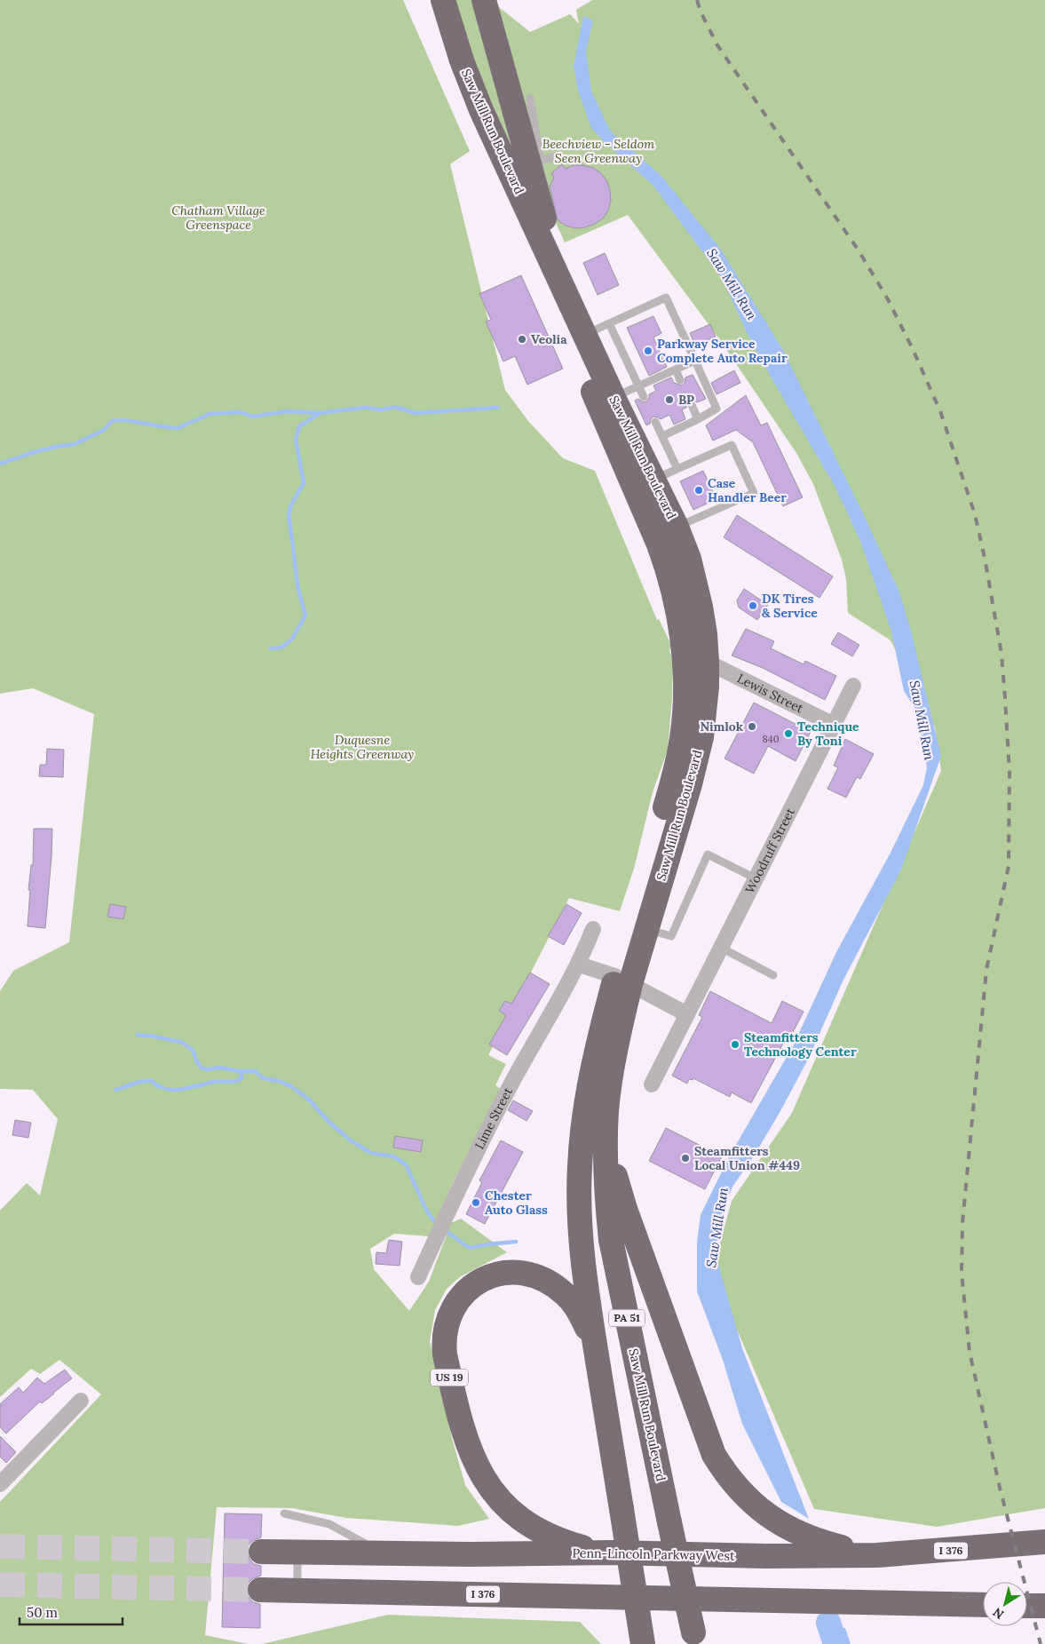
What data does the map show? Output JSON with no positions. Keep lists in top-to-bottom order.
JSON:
{
  "streets": {
    "highway": [
      "Saw Mill Run Boulevard",
      "PA 51",
      "US 19",
      "I 376",
      "Penn-Lincoln Parkway West"
    ],
    "street": ["Lewis Street", "Woodruff Street", "Lime Street"]
  },
  "crossings": [
    ["Saw Mill Run Boulevard", "Lewis Street"],
    ["Saw Mill Run Boulevard", "US 19"],
    ["Lewis Street", "Woodruff Street"],
    ["US 19", "Penn-Lincoln Parkway West"]
  ],
  "water": ["Saw Mill Run"],
  "parks": ["Beechview - Seldom Seen Greenway", "Chatham Village Greenspace", "Duquesne Heights Greenway"],
  "places": [
    "Veolia",
    "Parkway Service Complete Auto Repair",
    "BP",
    "Case Handler Beer",
    "DK Tires & Service",
    "Nimlok",
    "Technique By Toni",
    "Steamfitters Technology Center",
    "Steamfitters Local Union #449",
    "Chester Auto Glass"
  ],
  "house_numbers": ["840"],
  "scale_bar": "50 m",
  "north": "bottom left"
}
